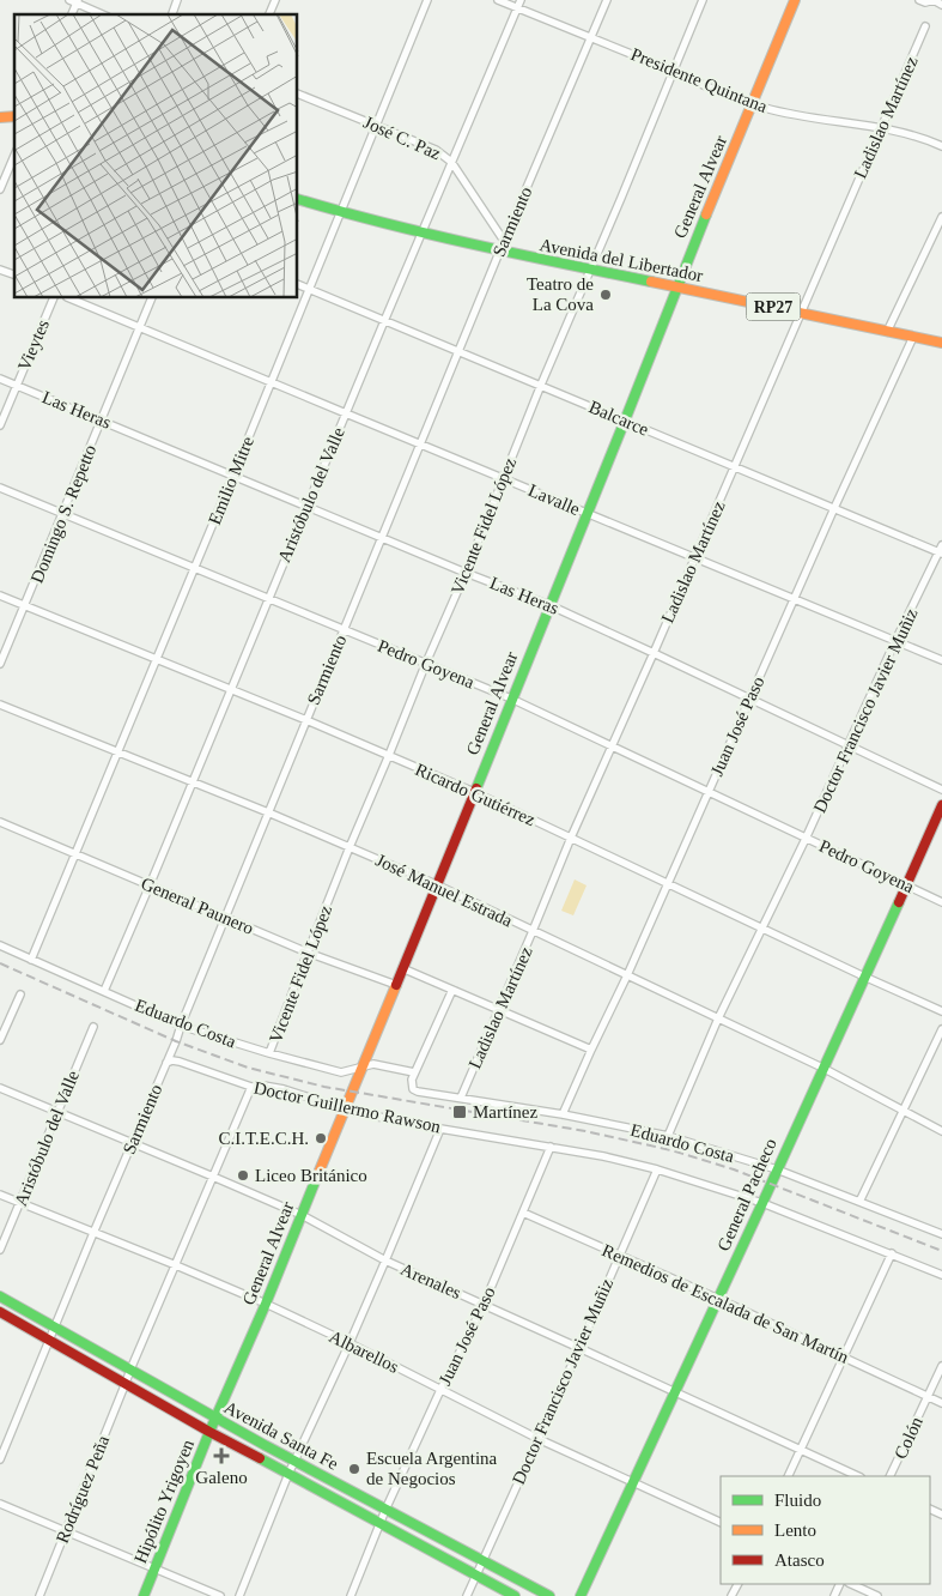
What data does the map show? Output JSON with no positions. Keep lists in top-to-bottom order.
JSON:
{
  "streets": {
    "street": [
      "Presidente Quintana",
      "Ladislao Martínez",
      "José C. Paz",
      "General Alvear",
      "Sarmiento",
      "Avenida del Libertador",
      "RP27",
      "Vieytes",
      "Las Heras",
      "Balcarce",
      "Emilio Mitre",
      "Aristóbulo del Valle",
      "Lavalle",
      "Domingo S. Repetto",
      "Vicente Fidel López",
      "Pedro Goyena",
      "Doctor Francisco Javier Muñiz",
      "Juan José Paso",
      "Ricardo Gutiérrez",
      "José Manuel Estrada",
      "General Paunero",
      "Eduardo Costa",
      "Doctor Guillermo Rawson",
      "General Pacheco",
      "Arenales",
      "Remedios de Escalada de San Martín",
      "Albarellos",
      "Avenida Santa Fe",
      "Colón",
      "Rodríguez Peña",
      "Hipólito Yrigoyen"
    ]
  },
  "crossings": [
    ["Presidente Quintana", "Ladislao Martínez"],
    ["Presidente Quintana", "General Alvear"],
    ["Presidente Quintana", "Sarmiento"],
    ["Presidente Quintana", "Aristóbulo del Valle"],
    ["Presidente Quintana", "Vicente Fidel López"],
    ["Ladislao Martínez", "Avenida del Libertador"],
    ["Ladislao Martínez", "Las Heras"],
    ["Ladislao Martínez", "Balcarce"],
    ["Ladislao Martínez", "Lavalle"],
    ["Ladislao Martínez", "Pedro Goyena"],
    ["Ladislao Martínez", "Ricardo Gutiérrez"],
    ["Ladislao Martínez", "José Manuel Estrada"],
    ["Ladislao Martínez", "Eduardo Costa"],
    ["José C. Paz", "Sarmiento"],
    ["José C. Paz", "Emilio Mitre"],
    ["José C. Paz", "Aristóbulo del Valle"],
    ["General Alvear", "Avenida del Libertador"],
    ["General Alvear", "Las Heras"],
    ["General Alvear", "Balcarce"],
    ["General Alvear", "Lavalle"],
    ["General Alvear", "Pedro Goyena"],
    ["General Alvear", "Ricardo Gutiérrez"],
    ["General Alvear", "José Manuel Estrada"],
    ["General Alvear", "General Paunero"],
    ["General Alvear", "Eduardo Costa"],
    ["General Alvear", "Doctor Guillermo Rawson"],
    ["General Alvear", "Arenales"],
    ["General Alvear", "Albarellos"],
    ["General Alvear", "Avenida Santa Fe"],
    ["General Alvear", "Hipólito Yrigoyen"],
    ["Sarmiento", "Avenida del Libertador"],
    ["Sarmiento", "Las Heras"],
    ["Sarmiento", "Balcarce"],
    ["Sarmiento", "Lavalle"],
    ["Sarmiento", "Pedro Goyena"],
    ["Sarmiento", "Ricardo Gutiérrez"],
    ["Sarmiento", "José Manuel Estrada"],
    ["Sarmiento", "General Paunero"],
    ["Sarmiento", "Eduardo Costa"],
    ["Sarmiento", "Doctor Guillermo Rawson"],
    ["Sarmiento", "Arenales"],
    ["Sarmiento", "Albarellos"],
    ["Sarmiento", "Avenida Santa Fe"],
    ["Avenida del Libertador", "Emilio Mitre"],
    ["Avenida del Libertador", "Aristóbulo del Valle"],
    ["Avenida del Libertador", "Vicente Fidel López"],
    ["Avenida del Libertador", "Juan José Paso"],
    ["Vieytes", "Las Heras"],
    ["Las Heras", "Emilio Mitre"],
    ["Las Heras", "Aristóbulo del Valle"],
    ["Las Heras", "Domingo S. Repetto"],
    ["Las Heras", "Vicente Fidel López"],
    ["Las Heras", "Doctor Francisco Javier Muñiz"],
    ["Las Heras", "Juan José Paso"],
    ["Balcarce", "Emilio Mitre"],
    ["Balcarce", "Aristóbulo del Valle"],
    ["Balcarce", "Vicente Fidel López"],
    ["Balcarce", "Doctor Francisco Javier Muñiz"],
    ["Balcarce", "Juan José Paso"],
    ["Emilio Mitre", "Lavalle"],
    ["Emilio Mitre", "Pedro Goyena"],
    ["Emilio Mitre", "Ricardo Gutiérrez"],
    ["Emilio Mitre", "José Manuel Estrada"],
    ["Emilio Mitre", "General Paunero"],
    ["Emilio Mitre", "Eduardo Costa"],
    ["Aristóbulo del Valle", "Lavalle"],
    ["Aristóbulo del Valle", "Pedro Goyena"],
    ["Aristóbulo del Valle", "Ricardo Gutiérrez"],
    ["Aristóbulo del Valle", "José Manuel Estrada"],
    ["Aristóbulo del Valle", "General Paunero"],
    ["Aristóbulo del Valle", "Eduardo Costa"],
    ["Aristóbulo del Valle", "Arenales"],
    ["Aristóbulo del Valle", "Albarellos"],
    ["Lavalle", "Domingo S. Repetto"],
    ["Lavalle", "Vicente Fidel López"],
    ["Lavalle", "Doctor Francisco Javier Muñiz"],
    ["Lavalle", "Juan José Paso"],
    ["Domingo S. Repetto", "Pedro Goyena"],
    ["Domingo S. Repetto", "Ricardo Gutiérrez"],
    ["Vicente Fidel López", "Pedro Goyena"],
    ["Vicente Fidel López", "Ricardo Gutiérrez"],
    ["Vicente Fidel López", "José Manuel Estrada"],
    ["Vicente Fidel López", "General Paunero"],
    ["Vicente Fidel López", "Eduardo Costa"],
    ["Pedro Goyena", "Doctor Francisco Javier Muñiz"],
    ["Pedro Goyena", "Juan José Paso"],
    ["Pedro Goyena", "General Pacheco"],
    ["Doctor Francisco Javier Muñiz", "Ricardo Gutiérrez"],
    ["Doctor Francisco Javier Muñiz", "José Manuel Estrada"],
    ["Doctor Francisco Javier Muñiz", "Eduardo Costa"],
    ["Doctor Francisco Javier Muñiz", "Doctor Guillermo Rawson"],
    ["Doctor Francisco Javier Muñiz", "Arenales"],
    ["Doctor Francisco Javier Muñiz", "Remedios de Escalada de San Martín"],
    ["Doctor Francisco Javier Muñiz", "Albarellos"],
    ["Doctor Francisco Javier Muñiz", "Avenida Santa Fe"],
    ["Juan José Paso", "Ricardo Gutiérrez"],
    ["Juan José Paso", "José Manuel Estrada"],
    ["Juan José Paso", "Eduardo Costa"],
    ["Juan José Paso", "Doctor Guillermo Rawson"],
    ["Juan José Paso", "Arenales"],
    ["Juan José Paso", "Remedios de Escalada de San Martín"],
    ["Juan José Paso", "Albarellos"],
    ["Juan José Paso", "Avenida Santa Fe"],
    ["Ricardo Gutiérrez", "General Pacheco"],
    ["José Manuel Estrada", "General Pacheco"],
    ["Eduardo Costa", "General Pacheco"],
    ["Doctor Guillermo Rawson", "General Pacheco"],
    ["General Pacheco", "Arenales"],
    ["General Pacheco", "Remedios de Escalada de San Martín"],
    ["General Pacheco", "Albarellos"],
    ["Remedios de Escalada de San Martín", "Colón"],
    ["Avenida Santa Fe", "Rodríguez Peña"],
    ["Avenida Santa Fe", "Hipólito Yrigoyen"]
  ],
  "places": {
    "other": [
      "Teatro de La Cova",
      "C.I.T.E.C.H.",
      "Liceo Británico",
      "Escuela Argentina de Negocios"
    ],
    "transit": ["Martínez"],
    "health": ["Galeno"]
  },
  "legend": ["Fluido", "Lento", "Atasco"]
}
